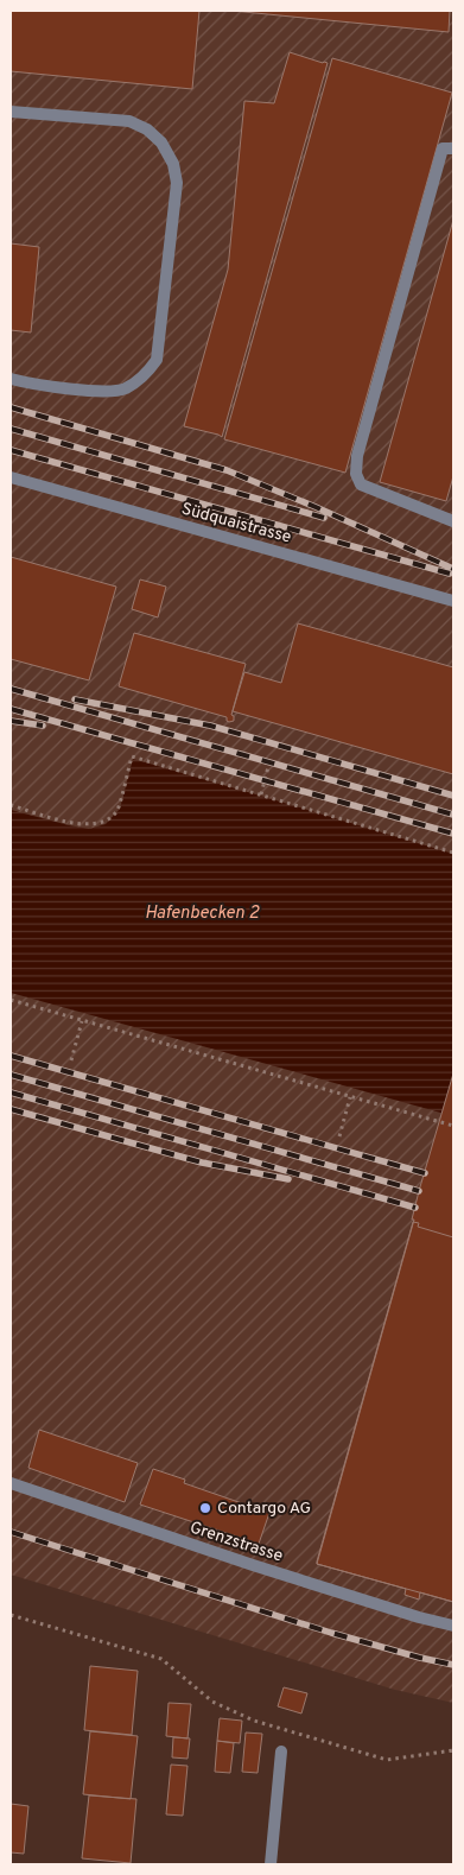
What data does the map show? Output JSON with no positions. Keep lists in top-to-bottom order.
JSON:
{
  "streets": {
    "street": ["Südquaistrasse", "Grenzstrasse"]
  },
  "water": ["Hafenbecken 2"],
  "places": ["Contargo AG"]
}
